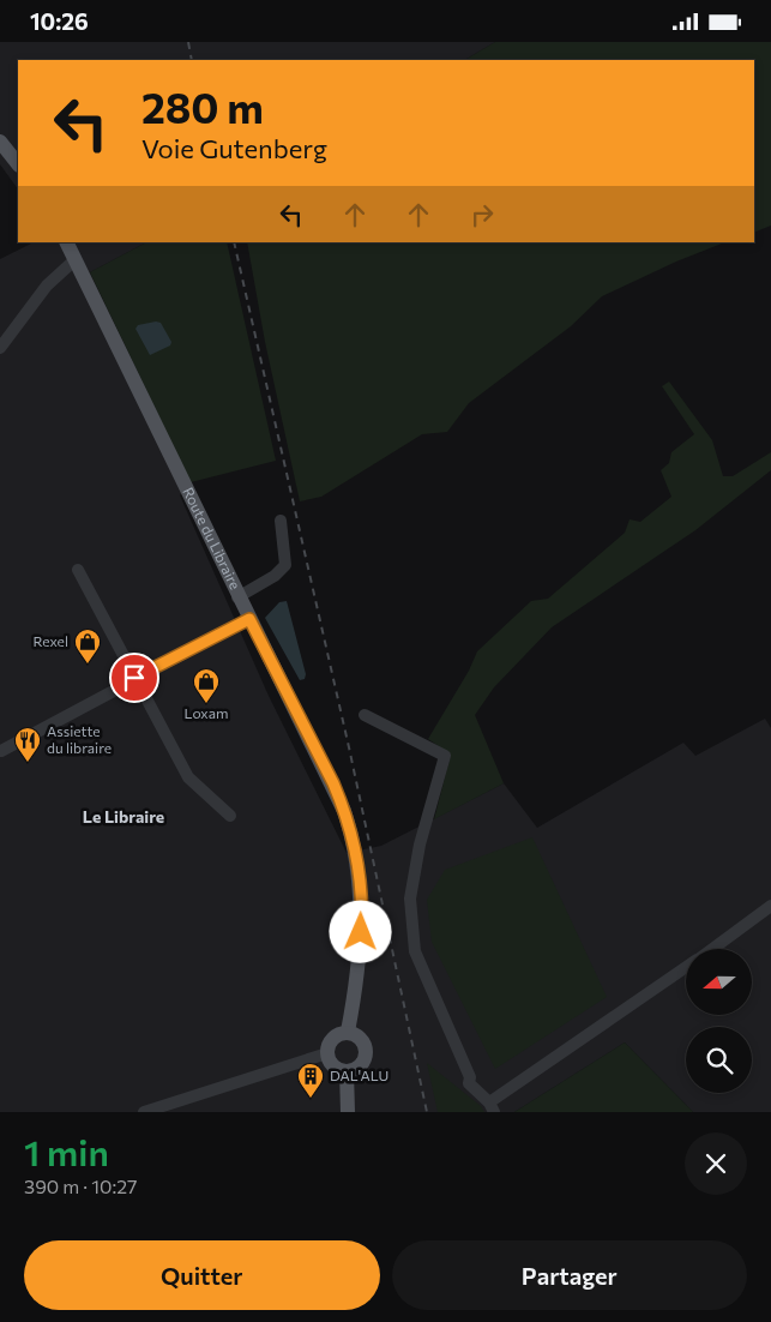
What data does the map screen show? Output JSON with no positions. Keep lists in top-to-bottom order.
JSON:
{
  "streets": {
    "main road": ["Route du Libraire"]
  },
  "districts": ["Le Libraire"],
  "places": {
    "shop": ["Rexel", "Loxam"],
    "restaurant": ["Assiette du libraire"],
    "building": ["DAL'ALU"]
  },
  "north": "left",
  "page": {
    "status": "10:26",
    "turn": ["280 m", "Voie Gutenberg"],
    "heading": ["1 min", "390 m · 10:27"],
    "buttons": ["Quitter", "Partager"]
  }
}
